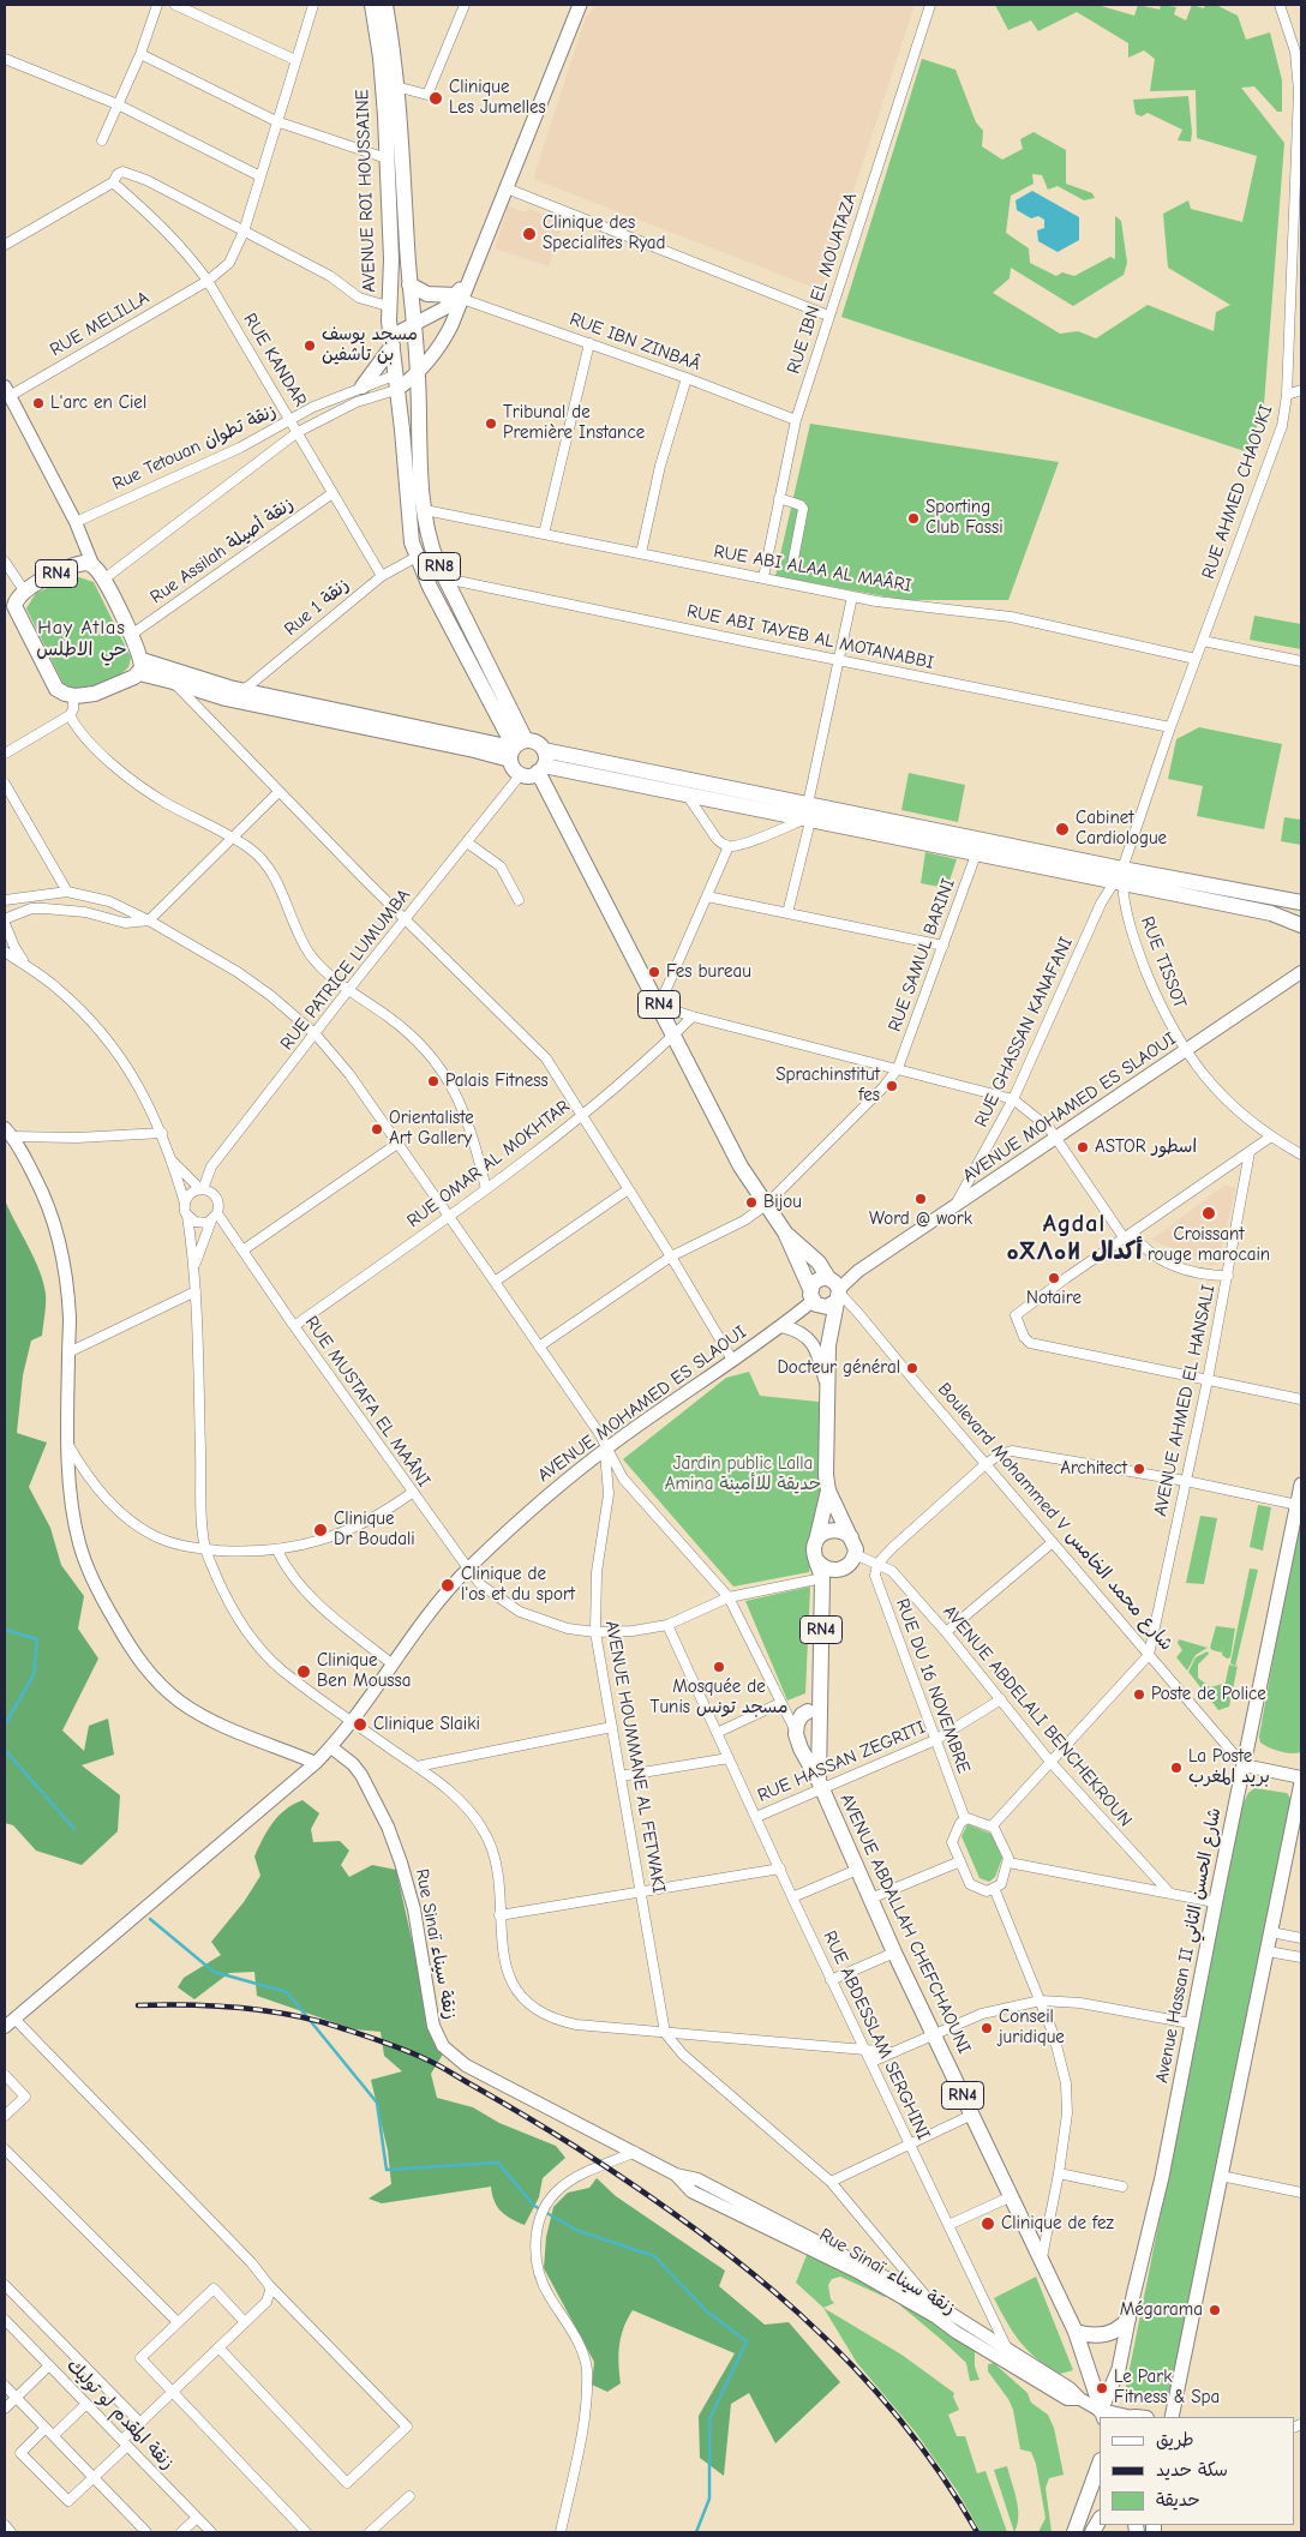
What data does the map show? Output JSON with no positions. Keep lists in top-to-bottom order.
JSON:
{
  "streets": {
    "main road": [
      "AVENUE ROI HOUSSAINE",
      "RN8",
      "RN4",
      "Boulevard Mohammed V شارع محمد الخامس",
      "AVENUE ABDALLAH CHEFCHAOUNI",
      "Avenue Hassan II شارع الحسن الثاني"
    ],
    "street": [
      "RUE IBN EL MOUATAZA",
      "RUE MELILLA",
      "RUE IBN ZINBAÂ",
      "RUE KANDAR",
      "Rue Tetouan زنقة تطوان",
      "RUE AHMED CHAOUKI",
      "Rue Assilah زنقة أصيلة",
      "RUE ABI ALAA AL MAÂRI",
      "Rue 1 زنقة",
      "RUE ABI TAYEB AL MOTANABBI",
      "RUE SAMUL BARINI",
      "RUE TISSOT",
      "RUE PATRICE LUMUMBA",
      "RUE GHASSAN KANAFANI",
      "AVENUE MOHAMED ES SLAOUI",
      "RUE OMAR AL MOKHTAR",
      "AVENUE AHMED EL HANSALI",
      "RUE MUSTAFA EL MAÂNI",
      "RUE DU 16 NOVEMBRE",
      "AVENUE ABDELALI BENCHEKROUN",
      "AVENUE HOUMMANE AL FETWAKI",
      "RUE HASSAN ZEGRITI",
      "Rue Sinaï زنقة سيناء",
      "RUE ABDESSLAM SERGHINI",
      "زنقة المقدم لو توليك"
    ]
  },
  "crossings": [
    ["AVENUE ROI HOUSSAINE", "Rue Tetouan زنقة تطوان"],
    ["AVENUE ROI HOUSSAINE", "RN8"],
    ["RUE IBN EL MOUATAZA", "RUE IBN ZINBAÂ"],
    ["RUE IBN EL MOUATAZA", "RUE ABI ALAA AL MAÂRI"],
    ["RUE MELILLA", "RUE KANDAR"],
    ["RUE KANDAR", "Rue Tetouan زنقة تطوان"],
    ["RUE KANDAR", "Rue Assilah زنقة أصيلة"],
    ["RUE KANDAR", "Rue 1 زنقة"],
    ["Rue Tetouan زنقة تطوان", "RN8"],
    ["Rue Tetouan زنقة تطوان", "RN4"],
    ["RUE AHMED CHAOUKI", "RUE ABI ALAA AL MAÂRI"],
    ["RUE AHMED CHAOUKI", "RUE ABI TAYEB AL MOTANABBI"],
    ["RUE AHMED CHAOUKI", "RUE GHASSAN KANAFANI"],
    ["Rue Assilah زنقة أصيلة", "RN4"],
    ["RN8", "RUE ABI ALAA AL MAÂRI"],
    ["RN8", "Rue 1 زنقة"],
    ["RN8", "RUE ABI TAYEB AL MOTANABBI"],
    ["RN8", "RUE PATRICE LUMUMBA"],
    ["RN8", "Boulevard Mohammed V شارع محمد الخامس"],
    ["RN4", "AVENUE MOHAMED ES SLAOUI"],
    ["RN4", "RUE MUSTAFA EL MAÂNI"],
    ["RN4", "Boulevard Mohammed V شارع محمد الخامس"],
    ["RN4", "AVENUE ABDELALI BENCHEKROUN"],
    ["RN4", "AVENUE ABDALLAH CHEFCHAOUNI"],
    ["RUE SAMUL BARINI", "Boulevard Mohammed V شارع محمد الخامس"],
    ["RUE TISSOT", "RUE GHASSAN KANAFANI"],
    ["RUE TISSOT", "AVENUE MOHAMED ES SLAOUI"],
    ["RUE PATRICE LUMUMBA", "RUE MUSTAFA EL MAÂNI"],
    ["RUE PATRICE LUMUMBA", "Boulevard Mohammed V شارع محمد الخامس"],
    ["RUE GHASSAN KANAFANI", "AVENUE MOHAMED ES SLAOUI"],
    ["AVENUE MOHAMED ES SLAOUI", "RUE MUSTAFA EL MAÂNI"],
    ["AVENUE MOHAMED ES SLAOUI", "Boulevard Mohammed V شارع محمد الخامس"],
    ["AVENUE MOHAMED ES SLAOUI", "AVENUE HOUMMANE AL FETWAKI"],
    ["AVENUE MOHAMED ES SLAOUI", "Rue Sinaï زنقة سيناء"],
    ["RUE OMAR AL MOKHTAR", "RUE MUSTAFA EL MAÂNI"],
    ["RUE OMAR AL MOKHTAR", "Boulevard Mohammed V شارع محمد الخامس"],
    ["AVENUE AHMED EL HANSALI", "Boulevard Mohammed V شارع محمد الخامس"],
    ["RUE MUSTAFA EL MAÂNI", "AVENUE ABDELALI BENCHEKROUN"],
    ["RUE MUSTAFA EL MAÂNI", "AVENUE HOUMMANE AL FETWAKI"],
    ["RUE MUSTAFA EL MAÂNI", "RUE ABDESSLAM SERGHINI"],
    ["Boulevard Mohammed V شارع محمد الخامس", "Avenue Hassan II شارع الحسن الثاني"],
    ["RUE DU 16 NOVEMBRE", "AVENUE ABDELALI BENCHEKROUN"],
    ["RUE DU 16 NOVEMBRE", "RUE HASSAN ZEGRITI"],
    ["AVENUE ABDELALI BENCHEKROUN", "RUE HASSAN ZEGRITI"],
    ["RUE HASSAN ZEGRITI", "AVENUE ABDALLAH CHEFCHAOUNI"],
    ["RUE HASSAN ZEGRITI", "RUE ABDESSLAM SERGHINI"],
    ["AVENUE ABDALLAH CHEFCHAOUNI", "Rue Sinaï زنقة سيناء"],
    ["AVENUE ABDALLAH CHEFCHAOUNI", "Avenue Hassan II شارع الحسن الثاني"],
    ["Rue Sinaï زنقة سيناء", "Avenue Hassan II شارع الحسن الثاني"],
    ["Rue Sinaï زنقة سيناء", "RUE ABDESSLAM SERGHINI"]
  ],
  "districts": ["Hay Atlas حي الاطلس", "Agdal ⴰⴳⴷⴰⵍ أكدال"],
  "parks": ["Jardin public Lalla Amina حديقة للاأمينة"],
  "places": [
    "Clinique Les Jumelles",
    "Clinique des Specialites Ryad",
    "مسجد يوسف بن تاشفين",
    "L'arc en Ciel",
    "Tribunal de Première Instance",
    "Sporting Club Fassi",
    "Cabinet Cardiologue",
    "Fes bureau",
    "Palais Fitness",
    "Sprachinstitut fes",
    "Orientaliste Art Gallery",
    "ASTOR اسطور",
    "Word @ work",
    "Bijou",
    "Croissant rouge marocain",
    "Notaire",
    "Docteur général",
    "Architect",
    "Clinique Dr Boudali",
    "Clinique de l'os et du sport",
    "Mosquée de Tunis مسجد تونس",
    "Clinique Ben Moussa",
    "Poste de Police",
    "Clinique Slaiki",
    "La Poste بريد المغرب",
    "Conseil juridique",
    "Clinique de fez",
    "Mégarama",
    "Le Park Fitness & Spa"
  ],
  "legend": ["طريق", "سكة حديد", "حديقة"]
}
